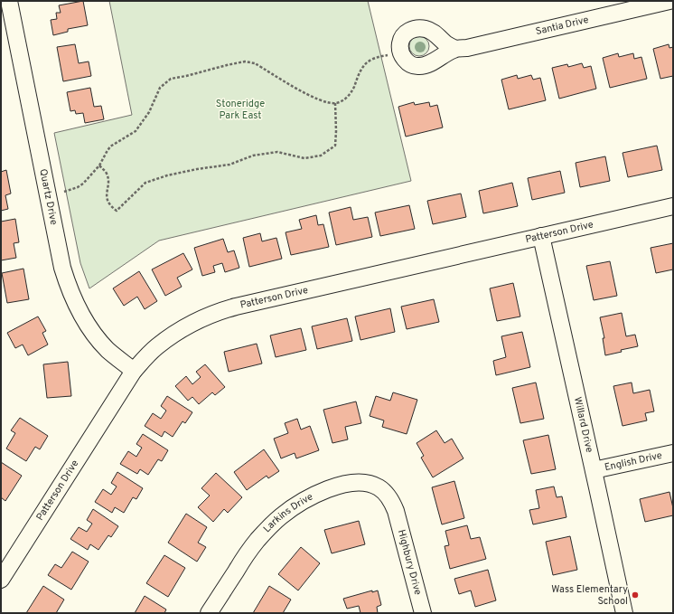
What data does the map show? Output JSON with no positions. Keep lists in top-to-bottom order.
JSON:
{
  "streets": {
    "street": [
      "Santia Drive",
      "Quartz Drive",
      "Patterson Drive",
      "Willard Drive",
      "English Drive",
      "Larkins Drive",
      "Highbury Drive"
    ]
  },
  "crossings": [
    ["Quartz Drive", "Patterson Drive"],
    ["Patterson Drive", "Willard Drive"],
    ["Willard Drive", "English Drive"],
    ["Larkins Drive", "Highbury Drive"]
  ],
  "parks": ["Stoneridge Park East"],
  "places": ["Wass Elementary School"]
}
